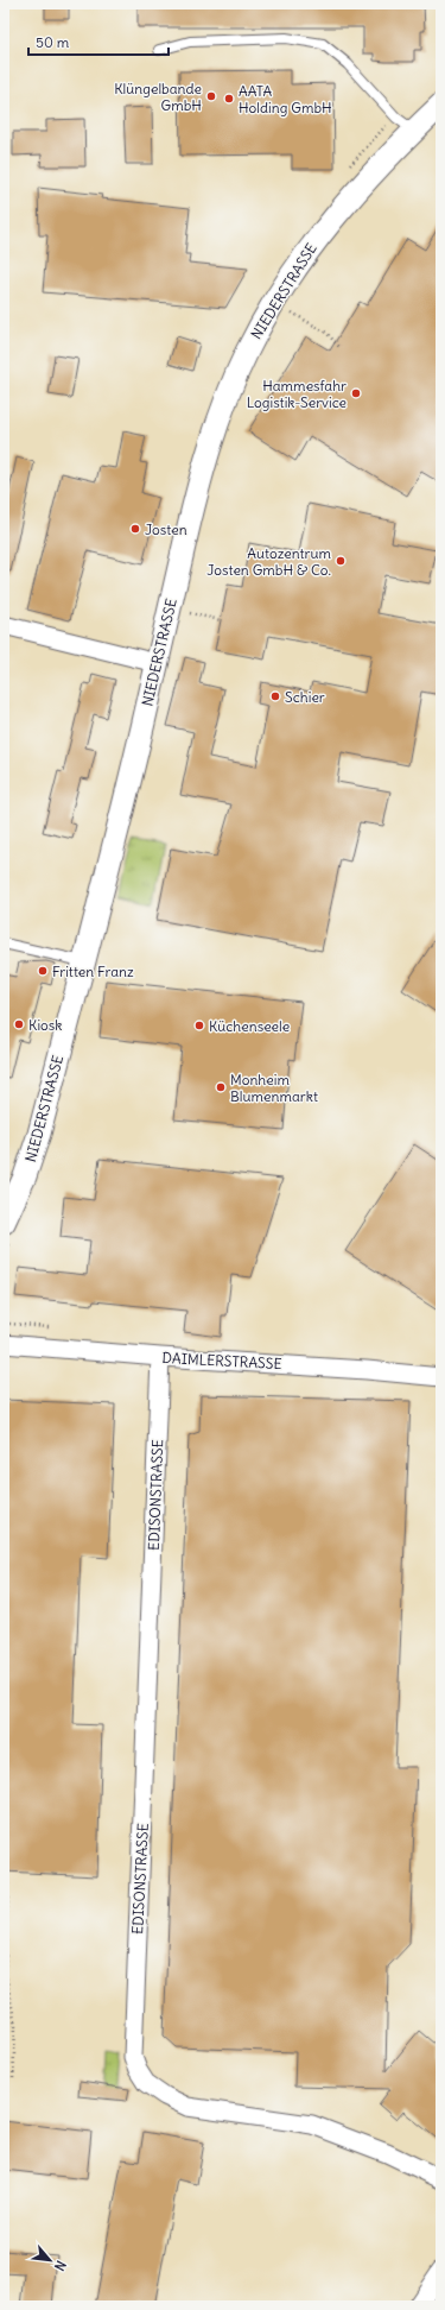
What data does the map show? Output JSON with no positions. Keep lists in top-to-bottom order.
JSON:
{
  "streets": {
    "street": ["NIEDERSTRASSE", "DAIMLERSTRASSE", "EDISONSTRASSE"]
  },
  "crossings": [
    ["DAIMLERSTRASSE", "EDISONSTRASSE"]
  ],
  "places": [
    "Klüngelbande GmbH",
    "AATA Holding GmbH",
    "Hammesfahr Logistik-Service",
    "Josten",
    "Autozentrum Josten GmbH & Co.",
    "Schier",
    "Fritten Franz",
    "Kiosk",
    "Küchenseele",
    "Monheim Blumenmarkt"
  ],
  "scale_bar": "50 m",
  "north": "bottom right"
}
